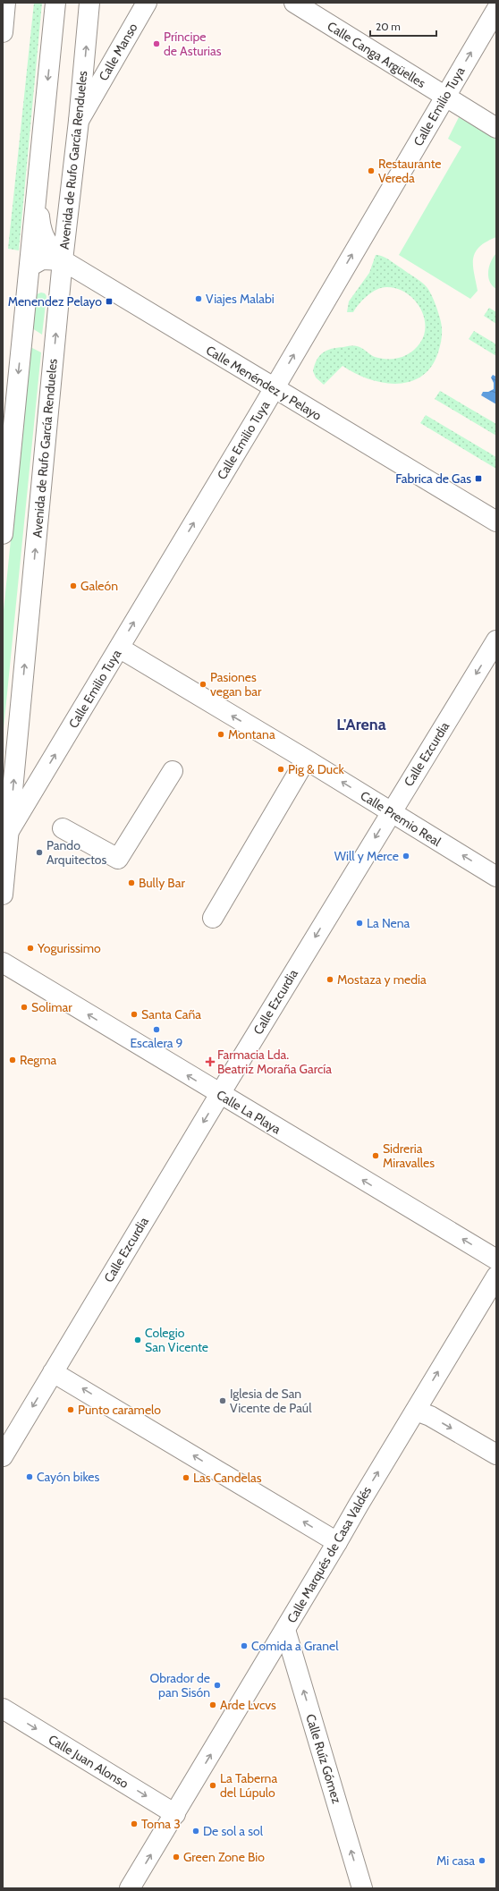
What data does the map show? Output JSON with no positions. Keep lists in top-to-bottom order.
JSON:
{
  "streets": {
    "street": [
      "Calle Manso",
      "Calle Canga Argüelles",
      "Calle Emilio Tuya",
      "Avenida de Rufo García Rendueles",
      "Calle Menéndez y Pelayo",
      "Calle Ezcurdia",
      "Calle Premio Real",
      "Calle La Playa",
      "Calle Marqués de Casa Valdés",
      "Calle Ruíz Gómez",
      "Calle Juan Alonso"
    ]
  },
  "crossings": [
    ["Calle Manso", "Avenida de Rufo García Rendueles"],
    ["Calle Canga Argüelles", "Calle Emilio Tuya"],
    ["Calle Emilio Tuya", "Avenida de Rufo García Rendueles"],
    ["Calle Emilio Tuya", "Calle Menéndez y Pelayo"],
    ["Calle Emilio Tuya", "Calle Premio Real"],
    ["Avenida de Rufo García Rendueles", "Calle Menéndez y Pelayo"],
    ["Calle Ezcurdia", "Calle Premio Real"],
    ["Calle Ezcurdia", "Calle La Playa"],
    ["Calle Marqués de Casa Valdés", "Calle Ruíz Gómez"],
    ["Calle Marqués de Casa Valdés", "Calle Juan Alonso"]
  ],
  "one_way": [
    "Calle Emilio Tuya",
    "Calle Ezcurdia",
    "Calle Premio Real",
    "Calle La Playa",
    "Calle Marqués de Casa Valdés",
    "Calle Ruíz Gómez",
    "Calle Juan Alonso"
  ],
  "districts": ["L'Arena"],
  "places": {
    "other": [
      "Príncipe de Asturias",
      "Restaurante Vereda",
      "Viajes Malabi",
      "Galeón",
      "Pasiones vegan bar",
      "Montana",
      "Pig & Duck",
      "Pando Arquitectos",
      "Will y Merce",
      "Bully Bar",
      "La Nena",
      "Yogurissimo",
      "Mostaza y media",
      "Solimar",
      "Santa Caña",
      "Escalera 9",
      "Regma",
      "Sidreria Miravalles",
      "Colegio San Vicente",
      "Iglesia de San Vicente de Paúl",
      "Punto caramelo",
      "Cayón bikes",
      "Las Candelas",
      "Comida a Granel",
      "Obrador de pan Sisón",
      "Arde Lvcvs",
      "La Taberna del Lúpulo",
      "Toma 3",
      "De sol a sol",
      "Green Zone Bio",
      "Mi casa"
    ],
    "transit": ["Menendez Pelayo", "Fabrica de Gas"],
    "health": ["Farmacia Lda. Beatriz Moraña García"]
  },
  "scale_bar": "20 m"
}
